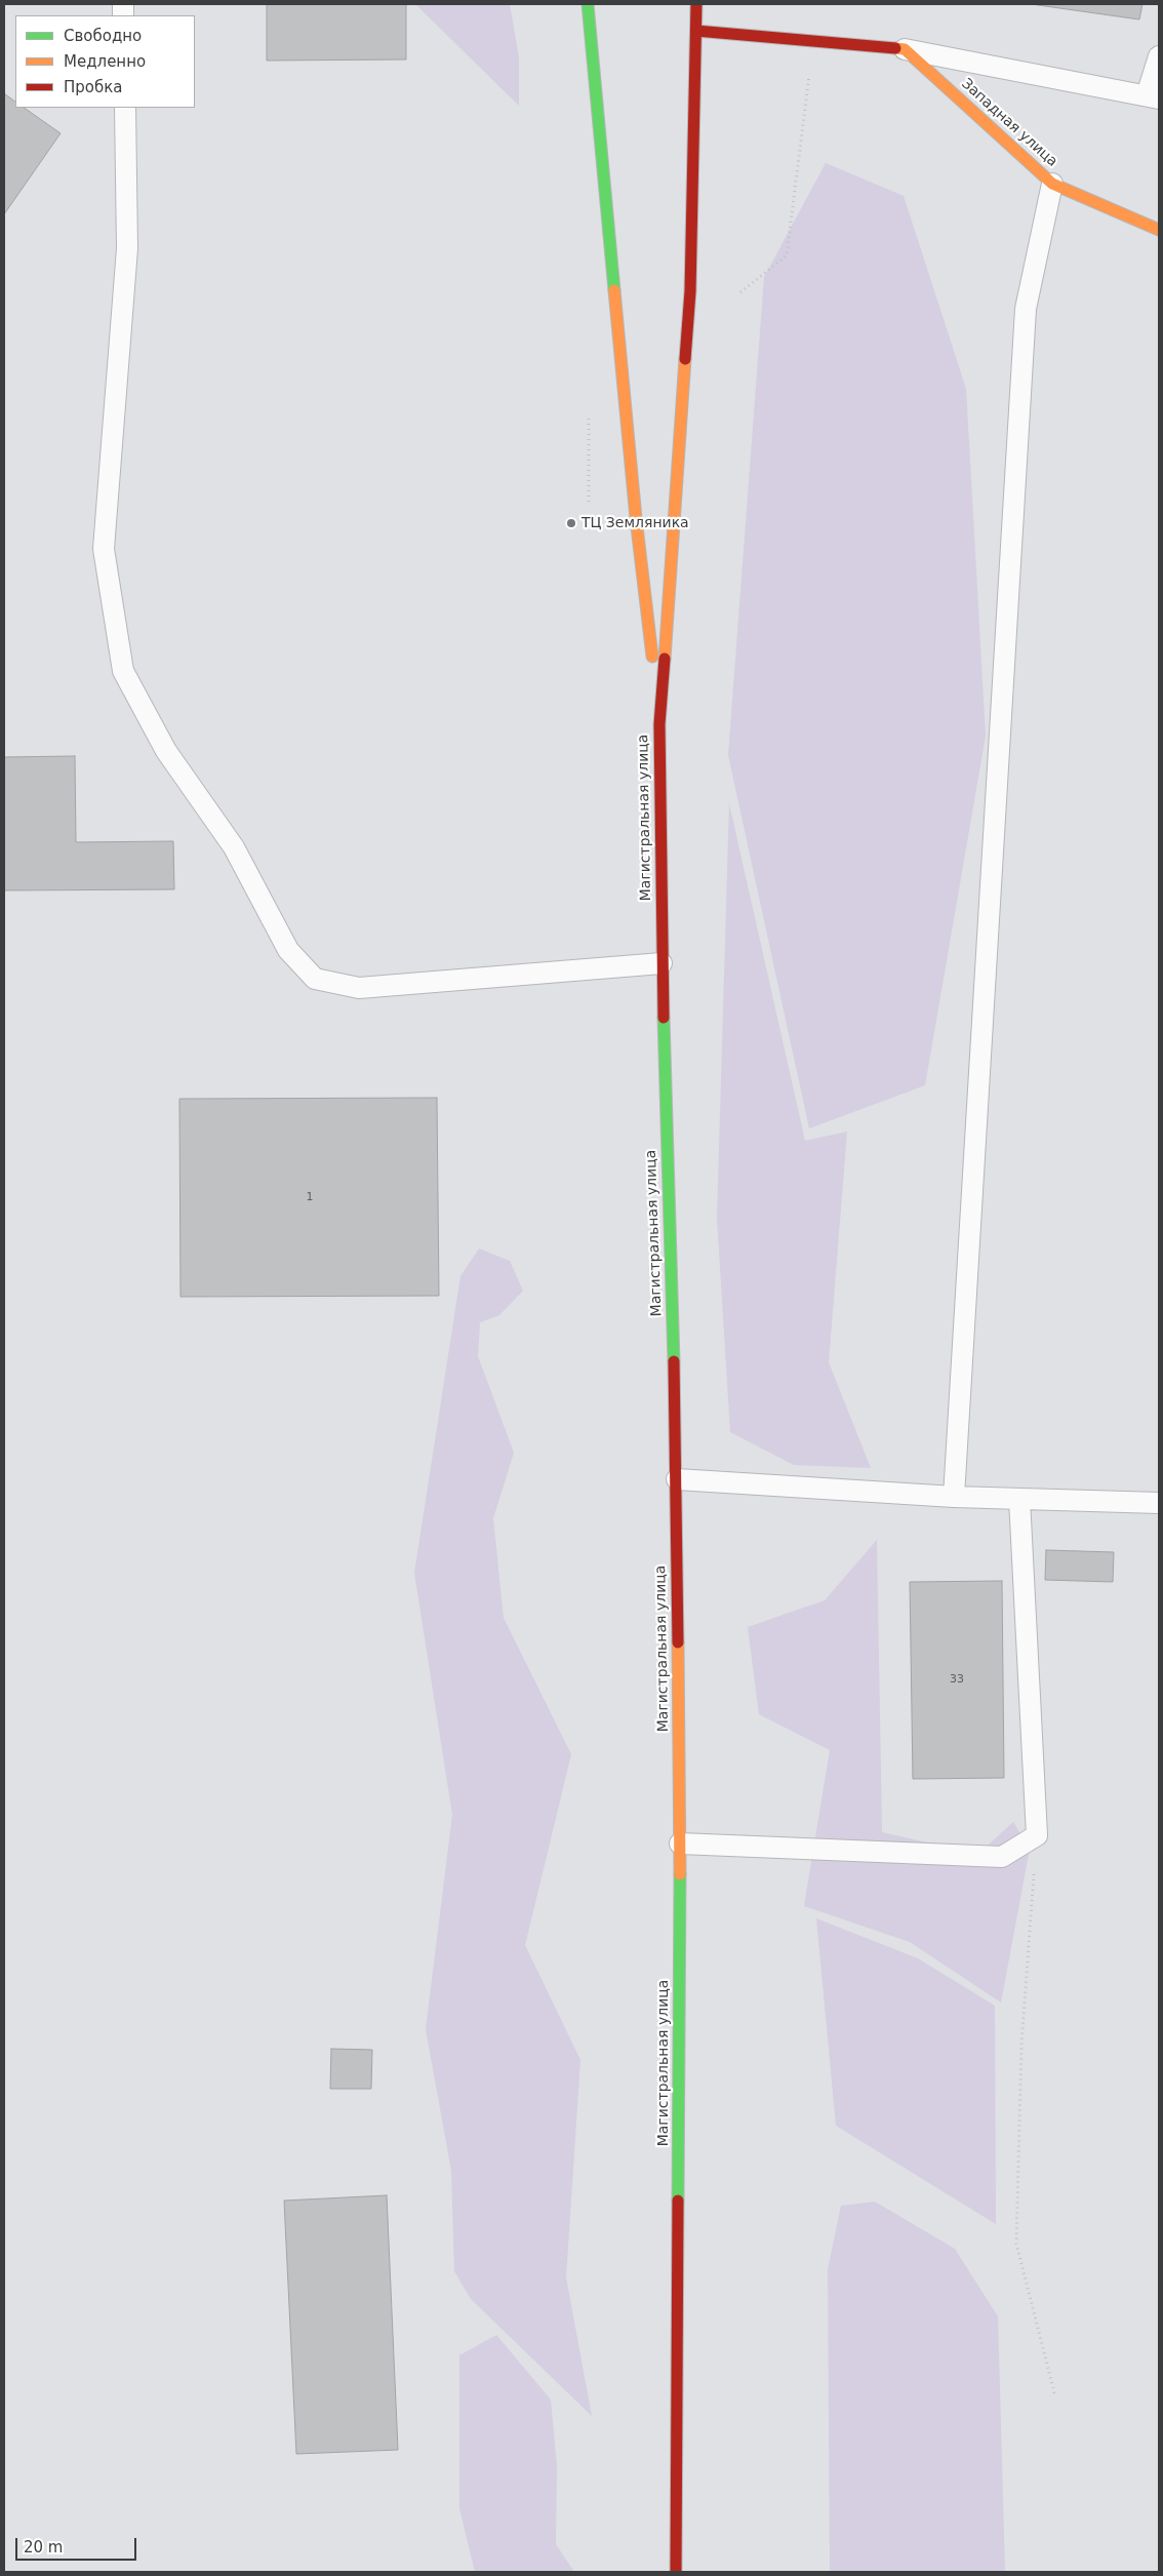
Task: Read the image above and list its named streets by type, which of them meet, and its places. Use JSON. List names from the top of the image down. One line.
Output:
{"streets":{"main road":["Западная улица","Магистральная улица"]},"places":["ТЦ Земляника"],"house_numbers":["1","33"],"legend":["Свободно","Медленно","Пробка"],"scale_bar":"20 m"}
